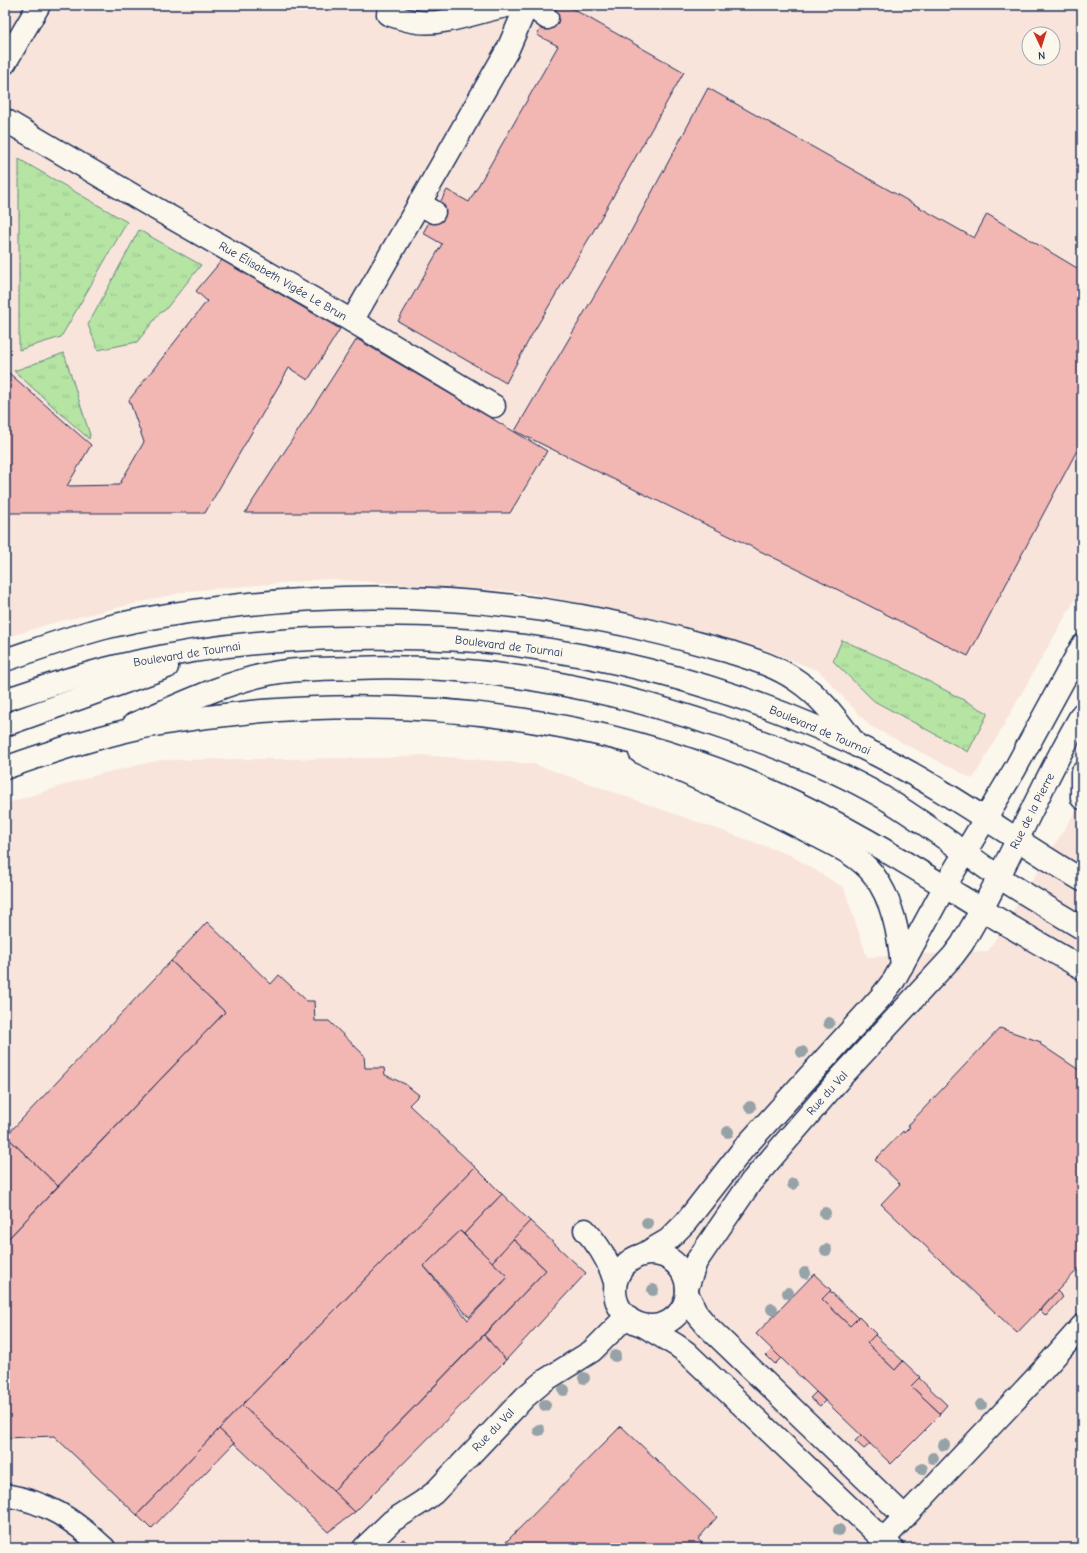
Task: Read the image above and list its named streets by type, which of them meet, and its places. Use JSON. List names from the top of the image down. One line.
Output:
{"streets":{"main road":["Rue Élisabeth Vigée Le Brun","Boulevard de Tournai","Rue de la Pierre","Rue du Val"]},"crossings":[["Boulevard de Tournai","Rue de la Pierre"],["Rue de la Pierre","Rue du Val"]],"north":"bottom"}
